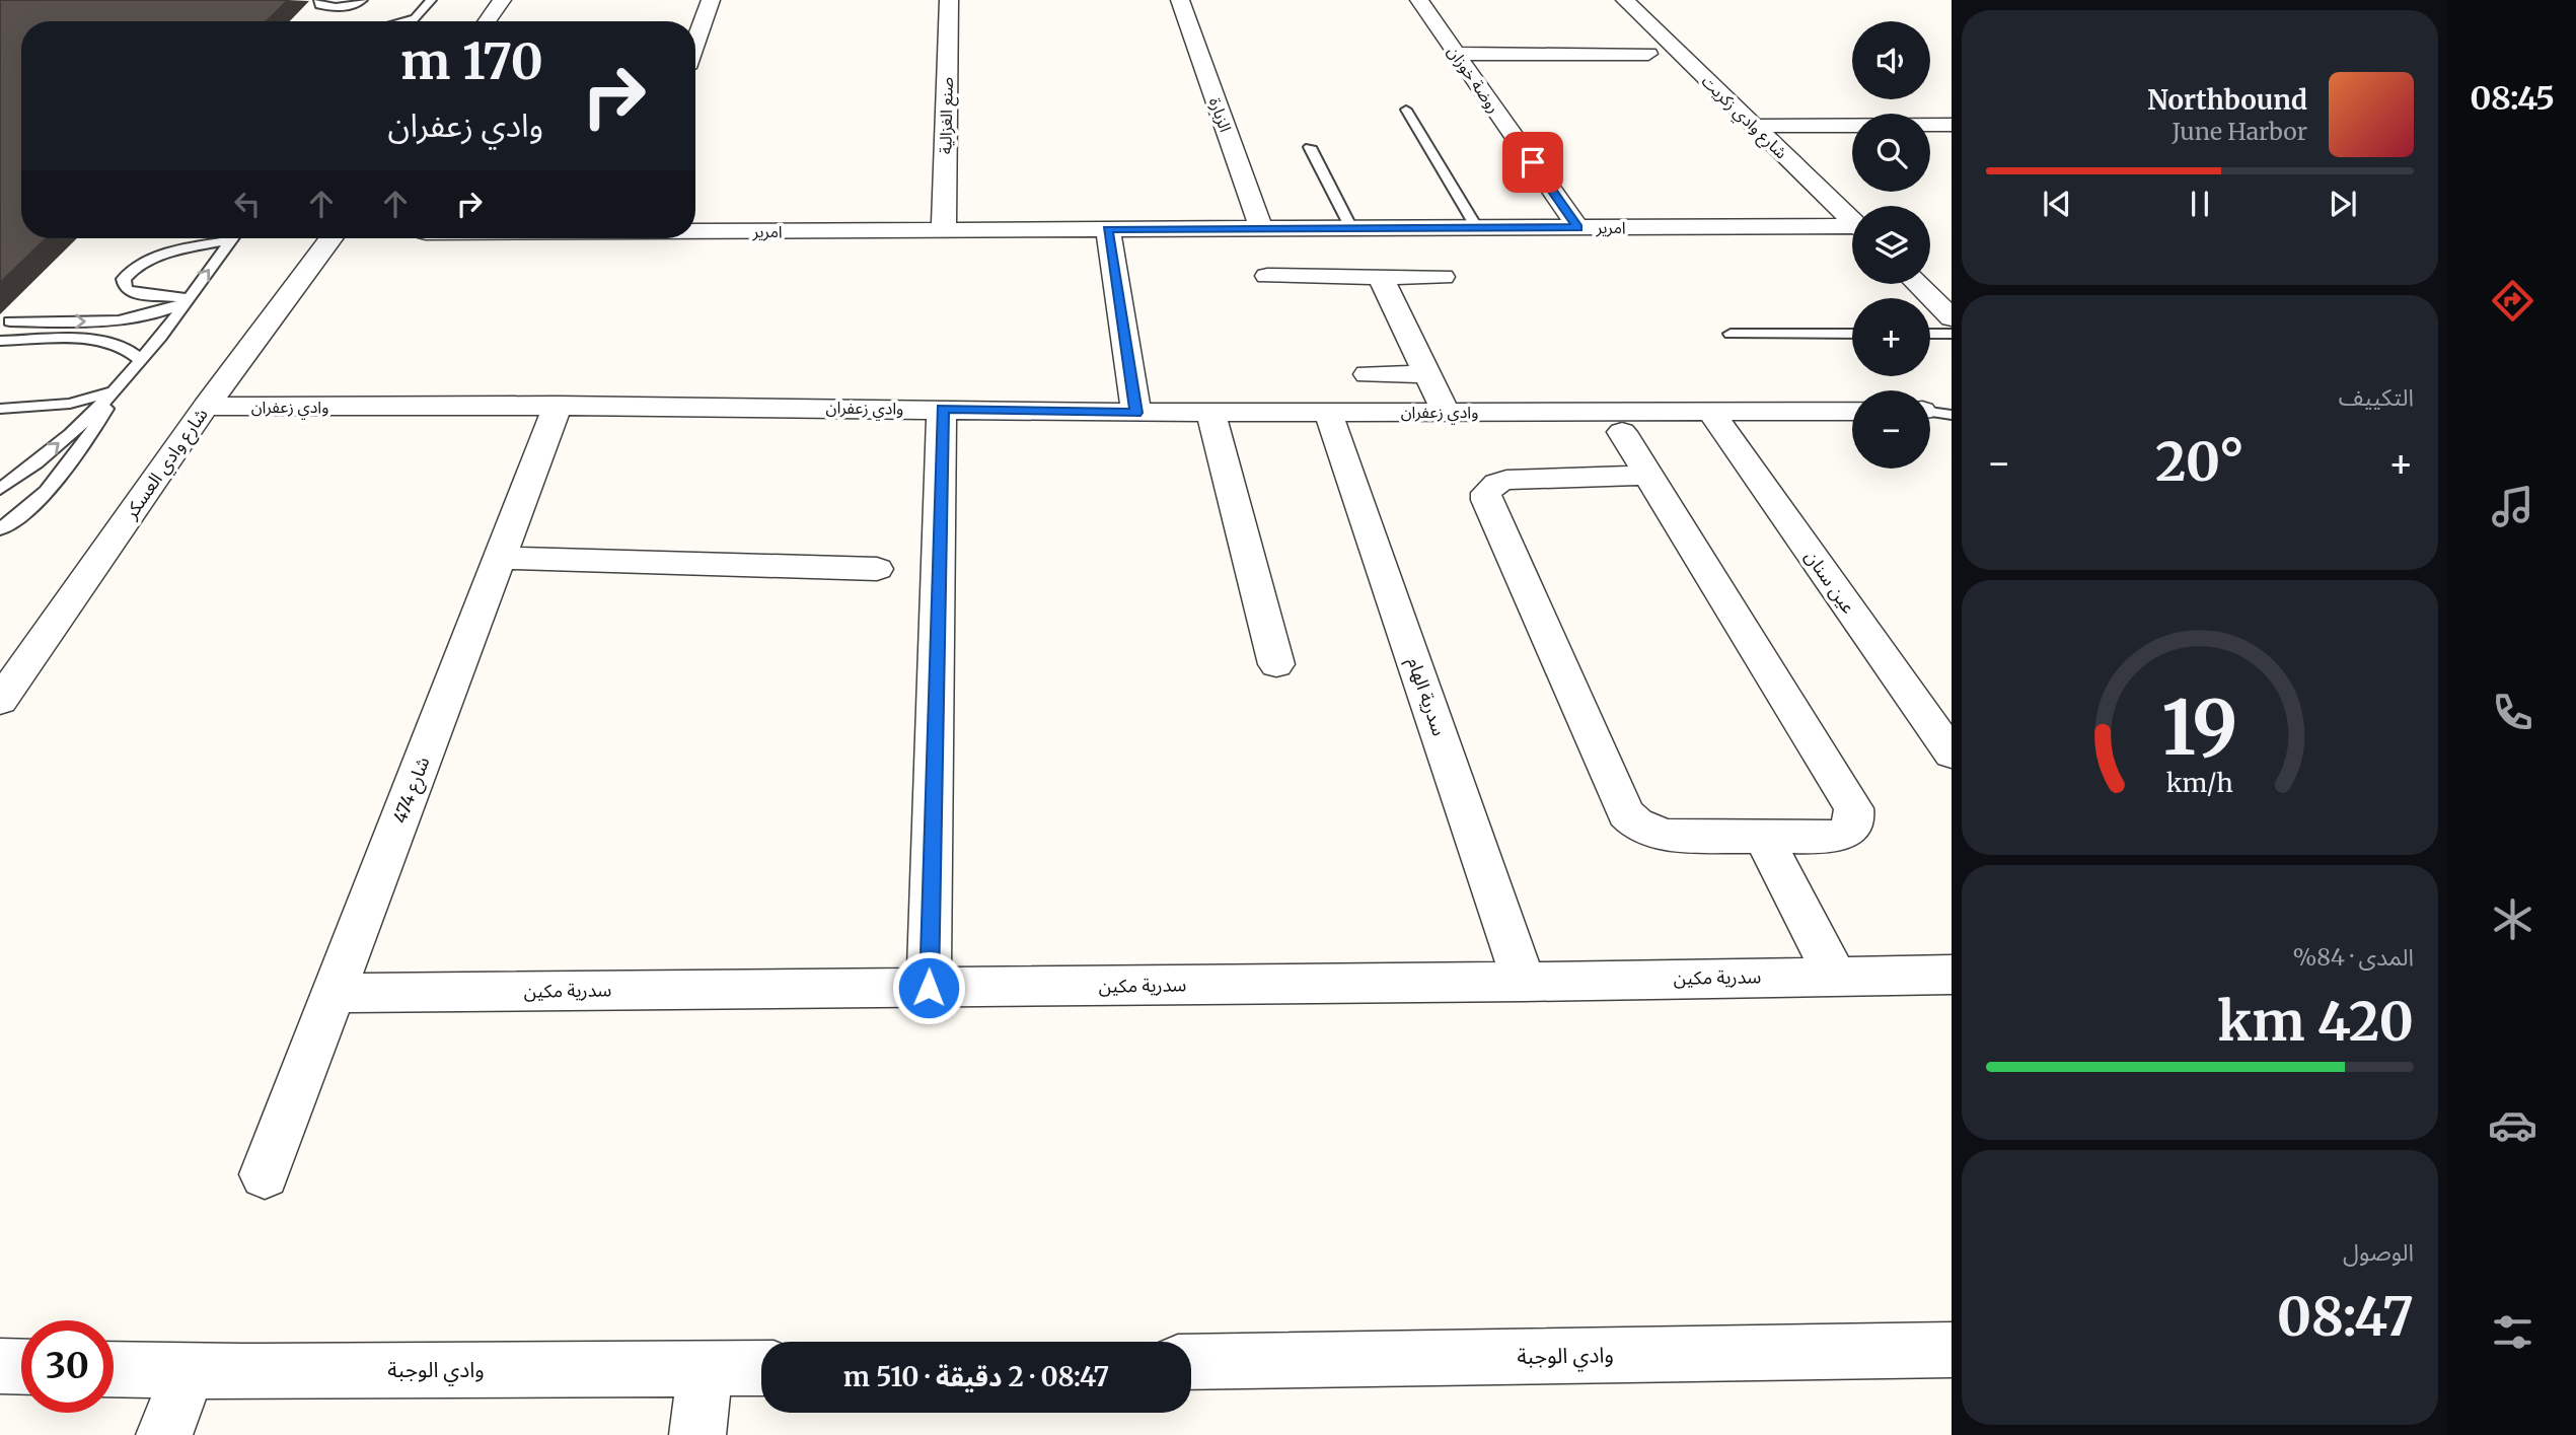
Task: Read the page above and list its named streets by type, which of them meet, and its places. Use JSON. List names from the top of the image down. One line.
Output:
{"streets":{"street":["روضة خوزان","الزبارة","صنع الغزالية","شارع وادي زكريت","امرير","وادي زعفران","شارع وادي العسكر","عين سنان","سدرية الهام","شارع 474","سدرية مكين","وادي الوجبة"]},"crossings":[["روضة خوزان","امرير"],["الزبارة","امرير"],["صنع الغزالية","امرير"],["وادي زعفران","شارع وادي العسكر"],["وادي زعفران","عين سنان"],["وادي زعفران","سدرية الهام"],["وادي زعفران","شارع 474"],["سدرية الهام","سدرية مكين"],["شارع 474","سدرية مكين"]],"page":{"tabs":"08:45","map_buttons":["+","−"],"turn":["170 m","وادي زعفران"],"song":["Northbound","June Harbor"],"tile":["التكييف",["المدى · 84%","420 km"],["الوصول","08:47"]],"heat":["−","20°","+"],"limit":"30","trip":"08:47 · 2 دقيقة · 510 m","gauge":["19","km/h"]}}
